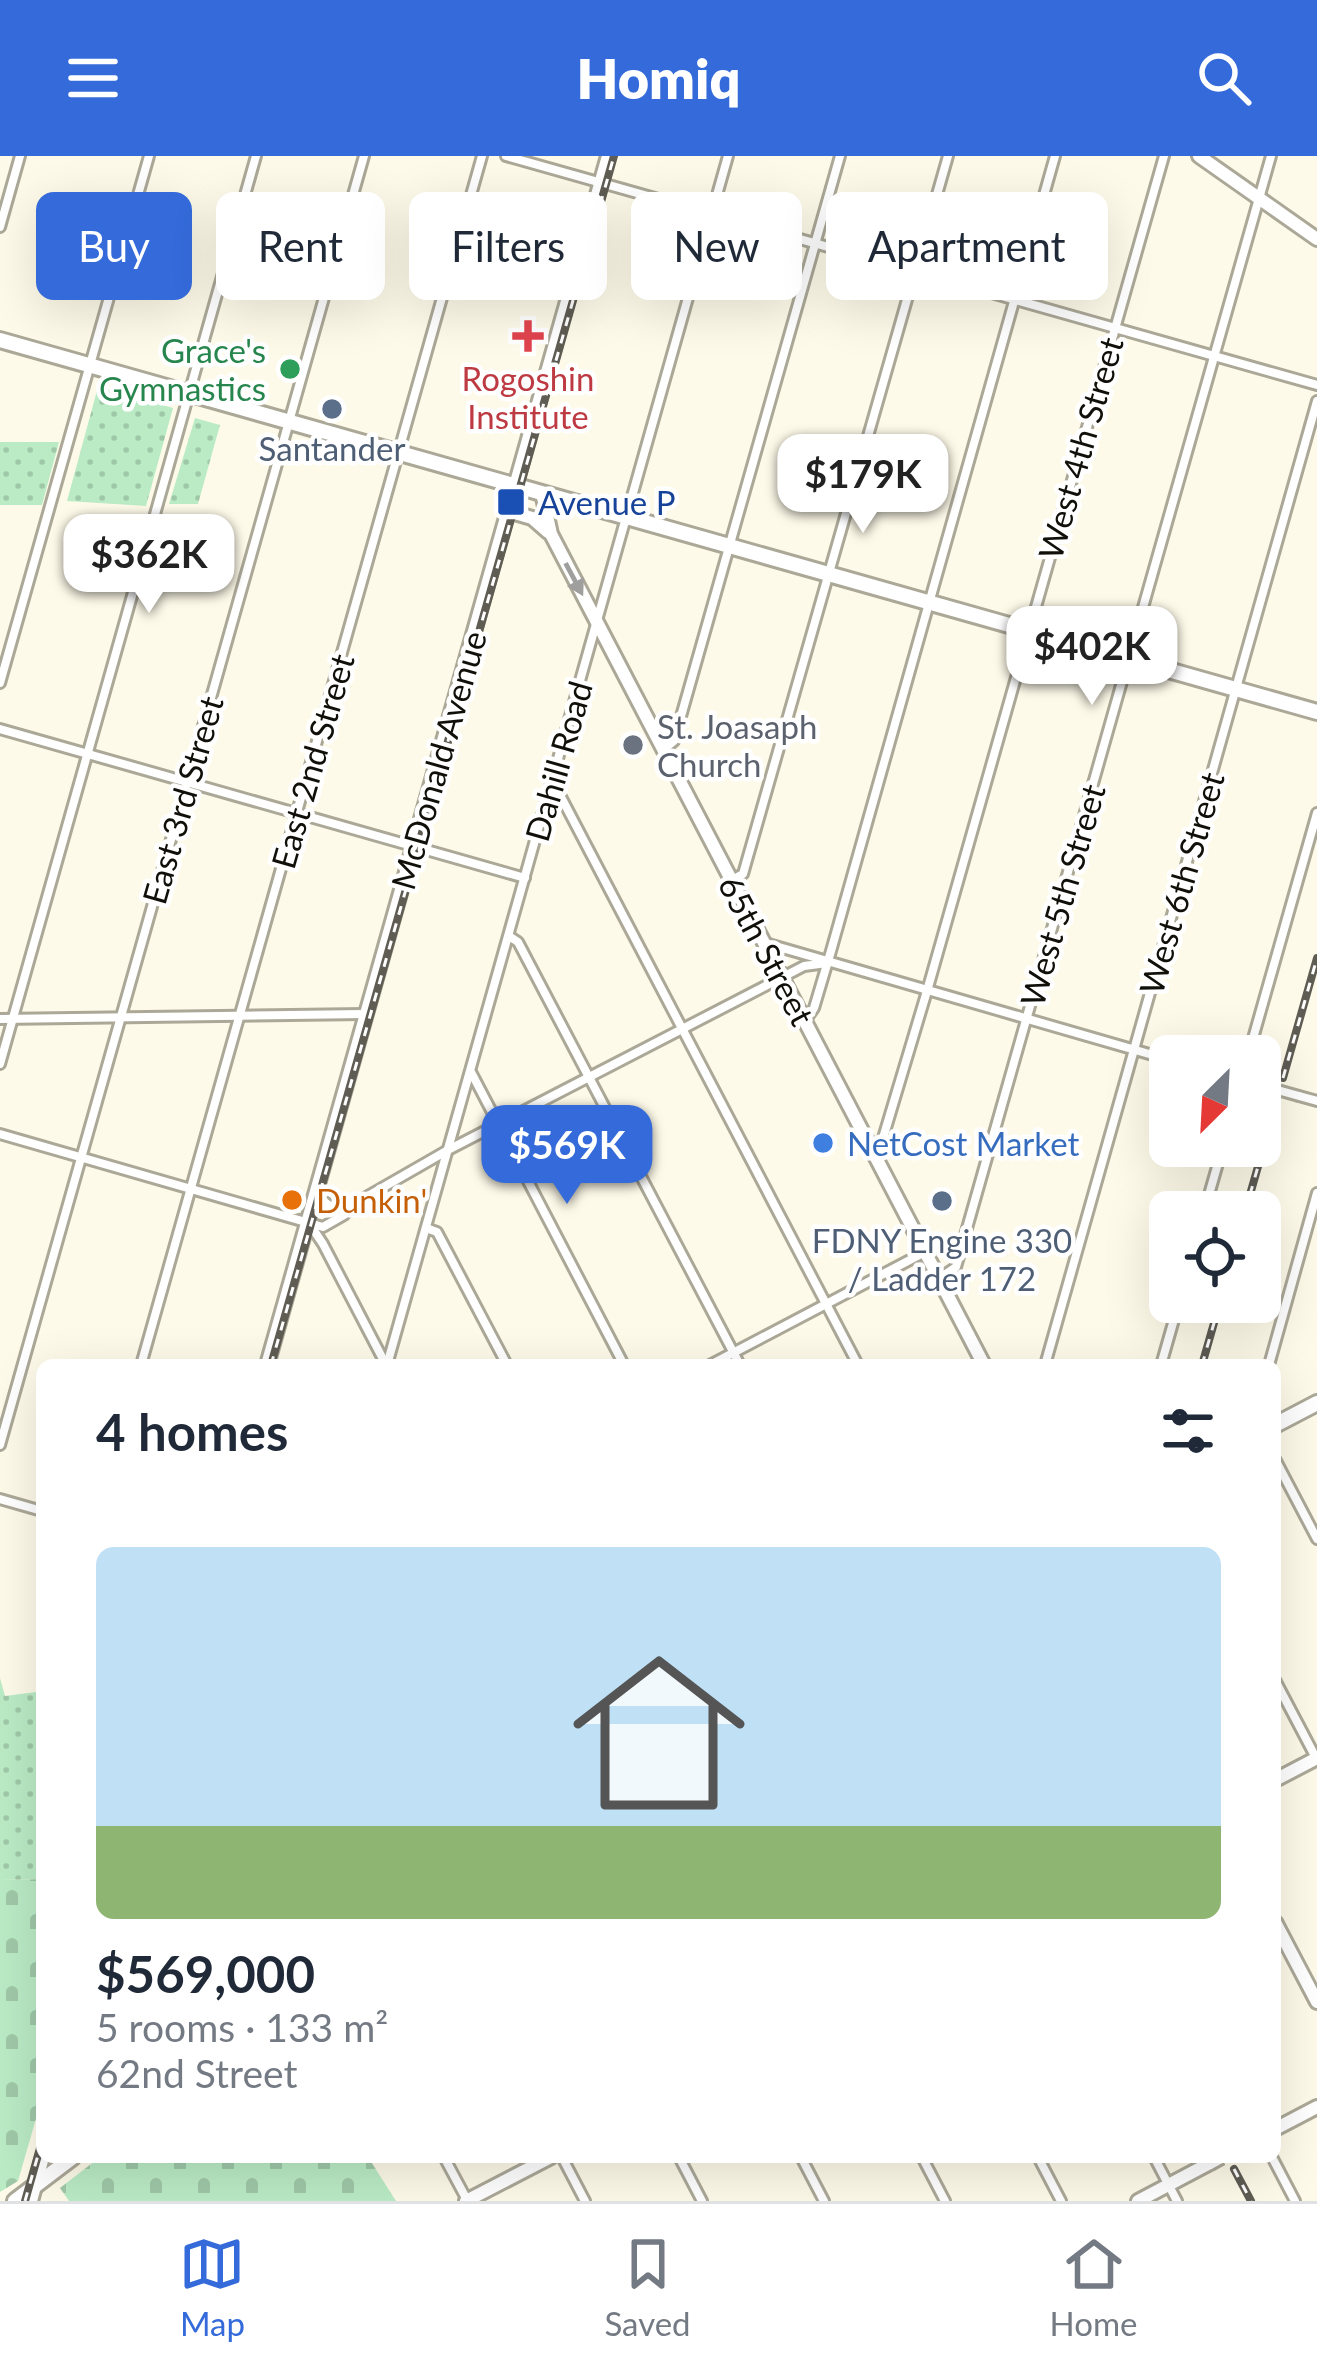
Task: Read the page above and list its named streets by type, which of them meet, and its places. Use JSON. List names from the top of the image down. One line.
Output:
{"streets":{"main road":["McDonald Avenue","65th Street"],"street":["West 4th Street","East 2nd Street","Dahill Road","East 3rd Street","West 6th Street","West 5th Street"]},"crossings":[["West 4th Street","65th Street"],["Dahill Road","65th Street"],["West 5th Street","65th Street"]],"places":{"health":["Rogoshin Institute"],"other":["Grace's Gymnastics","Santander","St. Joasaph Church","NetCost Market","Dunkin'","FDNY Engine 330 / Ladder 172"],"transit":["Avenue P"]},"north":"bottom left","page":{"header":"Homiq","chip":["Buy","Rent","Filters","New","Apartment"],"price":["$179K","$362K","$402K","$569K"],"heading":"4 homes","list":[{"name":"$569,000","note":"5 rooms · 133 m² · 62nd Street"}],"tabs":["Map","Saved","Home"]}}
